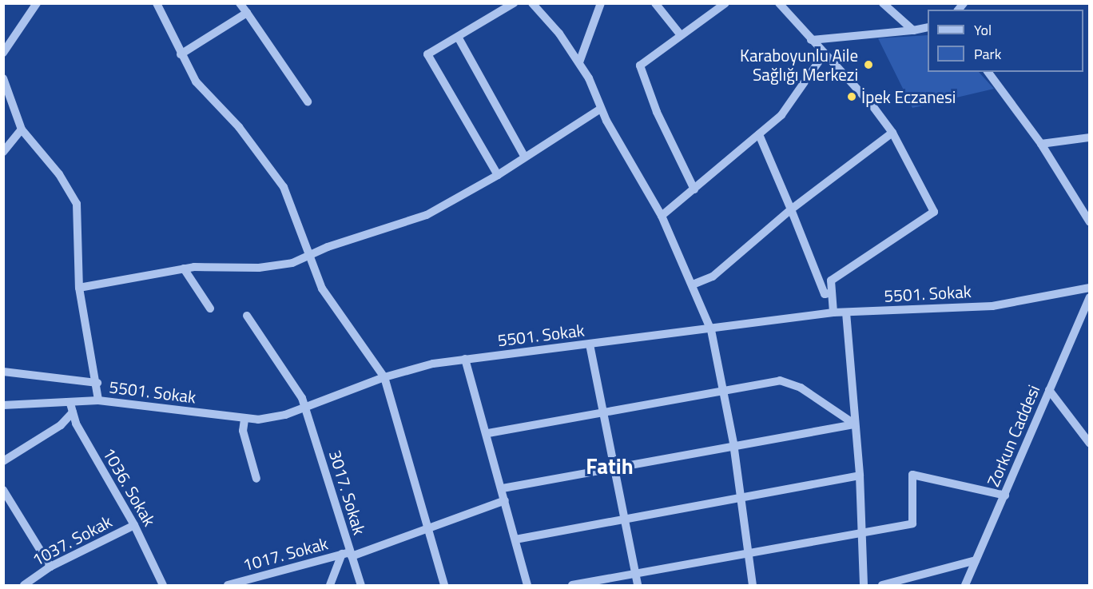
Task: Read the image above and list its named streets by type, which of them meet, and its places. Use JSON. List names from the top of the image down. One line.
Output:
{"streets":{"street":["5501. Sokak","Zorkun Caddesi","1036. Sokak","3017. Sokak","1037. Sokak","1017. Sokak"]},"crossings":[["5501. Sokak","1036. Sokak"],["5501. Sokak","3017. Sokak"],["1036. Sokak","1037. Sokak"],["3017. Sokak","1017. Sokak"]],"districts":["Fatih"],"places":["Karaboyunlu Aile Sağlığı Merkezi","İpek Eczanesi"],"legend":["Yol","Park"]}
